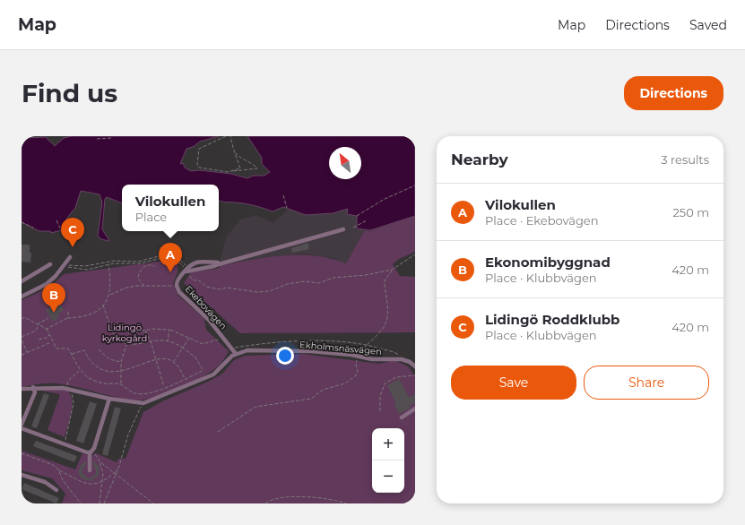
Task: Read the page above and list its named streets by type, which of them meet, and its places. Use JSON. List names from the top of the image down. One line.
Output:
{"streets":{"street":["Ekebovägen","Ekholmsnäsvägen"]},"crossings":[["Ekebovägen","Ekholmsnäsvägen"]],"parks":["Lidingö kyrkogård"],"north":"top left","page":{"header":"Map","nav":["Map","Directions","Saved"],"buttons":["Directions",["Save","Share"]],"title":"Find us","heading":["Nearby","3 results"],"list":[{"mark":"A","name":"Vilokullen","note":"Place · Ekebovägen","value":"250 m"},{"mark":"B","name":"Ekonomibyggnad","note":"Place · Klubbvägen","value":"420 m"},{"mark":"C","name":"Lidingö Roddklubb","note":"Place · Klubbvägen","value":"420 m"}],"popup":["Vilokullen","Place"],"pins":["C","A","B"],"map_buttons":["+","−"]}}
